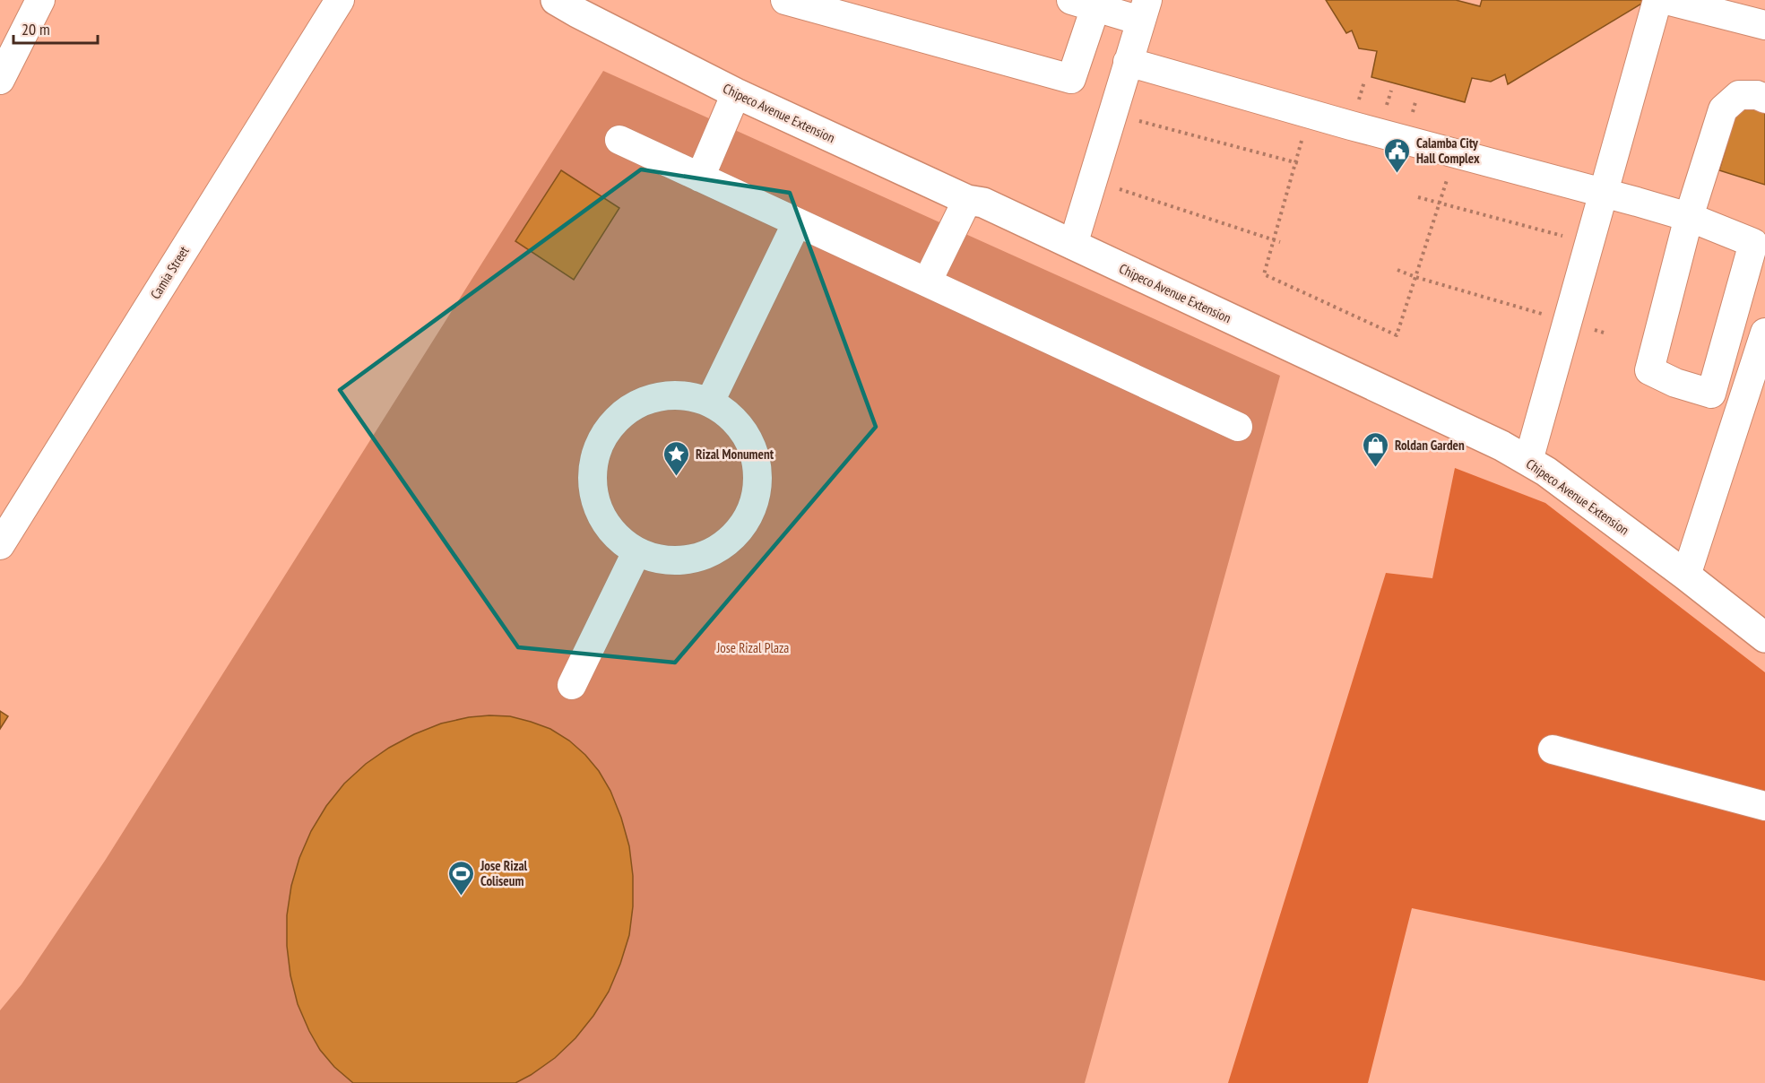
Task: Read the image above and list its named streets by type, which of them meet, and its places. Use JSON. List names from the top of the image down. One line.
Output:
{"streets":{"main road":["Chipeco Avenue Extension"],"street":["Camia Street"]},"parks":["Jose Rizal Plaza"],"places":{"public building":["Calamba City Hall Complex"],"shop":["Roldan Garden"],"place":["Rizal Monument"],"sports":["Jose Rizal Coliseum"]},"scale_bar":"20 m"}
